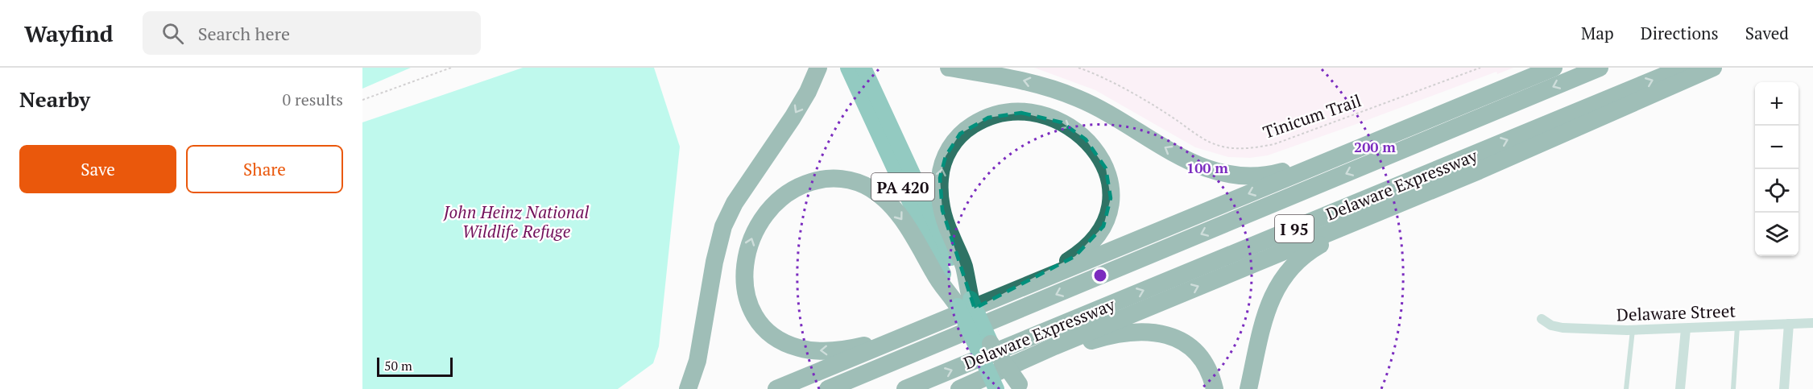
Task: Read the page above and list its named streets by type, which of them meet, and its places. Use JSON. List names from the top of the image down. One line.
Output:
{"streets":{"highway":["Delaware Expressway","I 95"],"main road":["PA 420"],"street":["Delaware Street"],"path":["Tinicum Trail"]},"parks":["John Heinz National Wildlife Refuge"],"scale_bar":"50 m","page":{"header":"Wayfind","search":"Search here","nav":["Map","Directions","Saved"],"heading":["Nearby","0 results"],"map_buttons":["+","−"],"buttons":["Save","Share"],"scale":"50 m"},"rings":["200 m","100 m"]}
